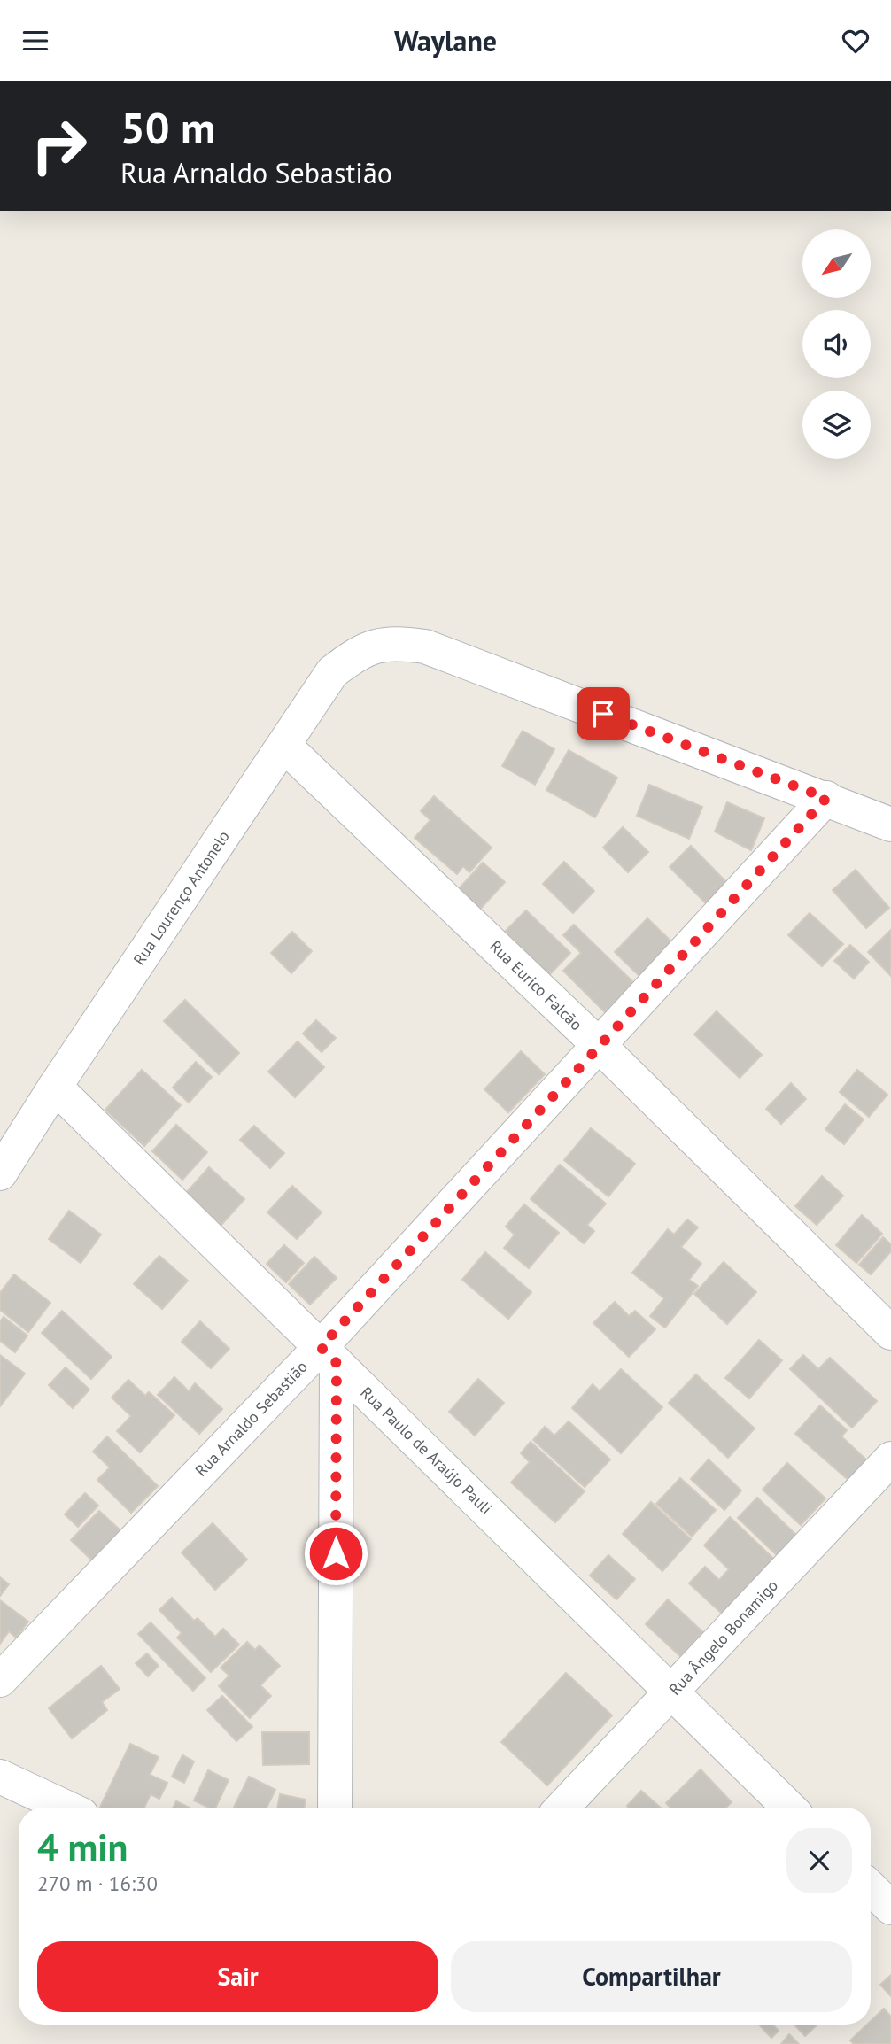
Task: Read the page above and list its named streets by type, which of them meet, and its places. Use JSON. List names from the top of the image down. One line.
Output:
{"streets":{"street":["Rua Lourenço Antonelo","Rua Eurico Falcão","Rua Arnaldo Sebastião","Rua Paulo de Araújo Pauli","Rua Ângelo Bonamigo"]},"crossings":[["Rua Lourenço Antonelo","Rua Eurico Falcão"],["Rua Lourenço Antonelo","Rua Arnaldo Sebastião"],["Rua Lourenço Antonelo","Rua Paulo de Araújo Pauli"],["Rua Eurico Falcão","Rua Arnaldo Sebastião"],["Rua Arnaldo Sebastião","Rua Paulo de Araújo Pauli"],["Rua Paulo de Araújo Pauli","Rua Ângelo Bonamigo"]],"north":"bottom left","page":{"header":"Waylane","turn":["50 m","Rua Arnaldo Sebastião"],"heading":["4 min","270 m · 16:30"],"buttons":["Sair","Compartilhar"]}}
